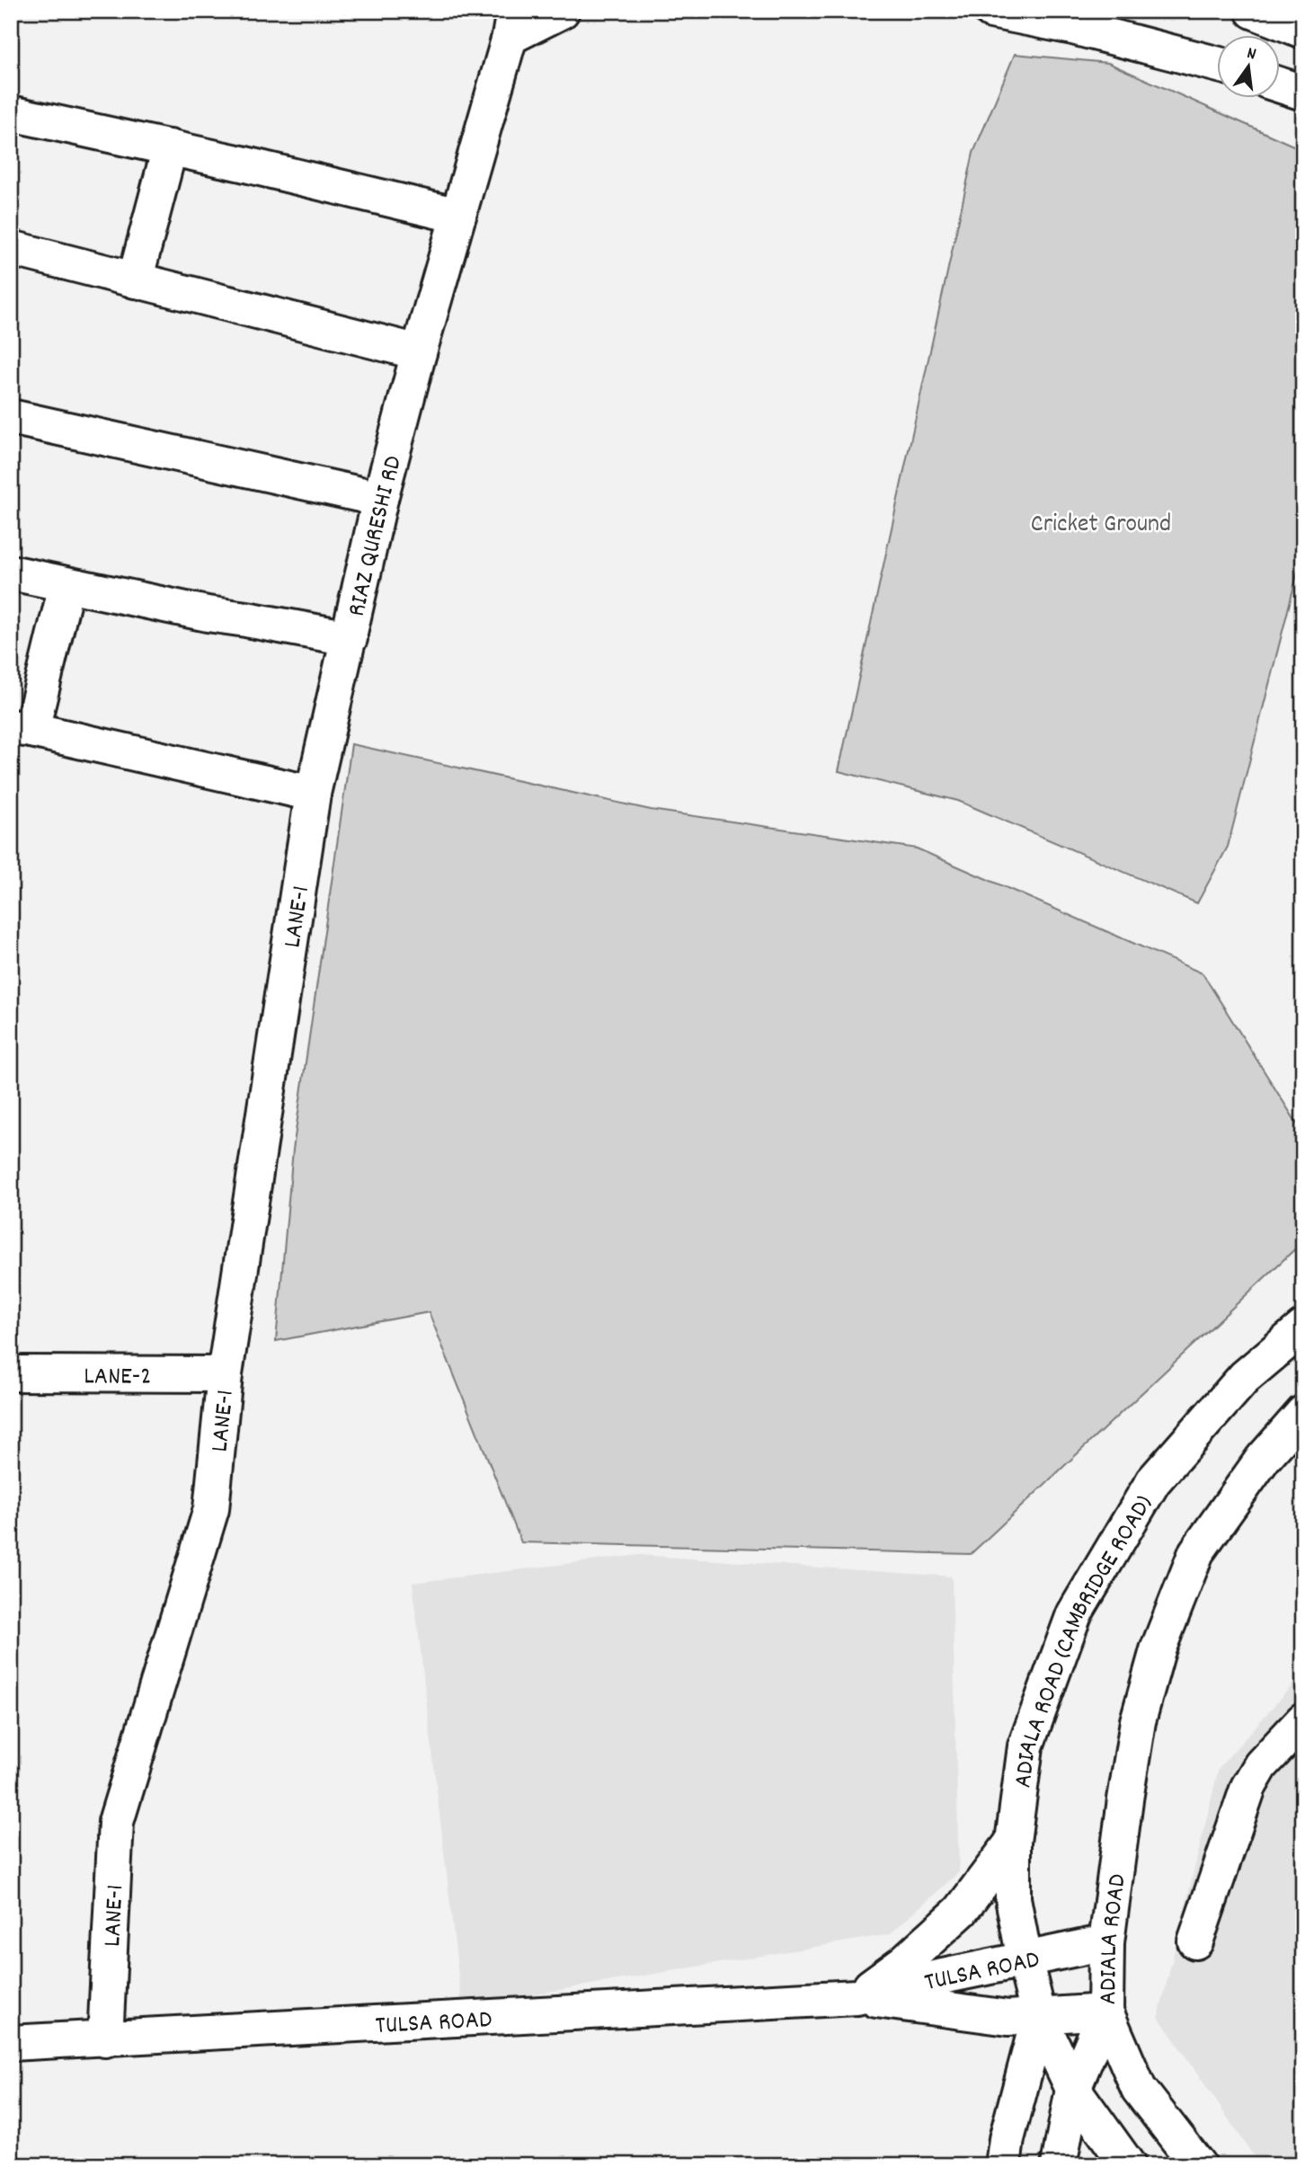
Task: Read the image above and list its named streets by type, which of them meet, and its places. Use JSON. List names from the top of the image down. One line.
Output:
{"streets":{"street":["RIAZ QURESHI RD","LANE-1","LANE-2","ADIALA ROAD (CAMBRIDGE ROAD)","ADIALA ROAD","TULSA ROAD"]},"crossings":[["RIAZ QURESHI RD","LANE-1"],["LANE-1","LANE-2"],["LANE-1","TULSA ROAD"],["ADIALA ROAD (CAMBRIDGE ROAD)","TULSA ROAD"],["ADIALA ROAD","TULSA ROAD"]],"parks":["Cricket Ground"],"north":"top"}
